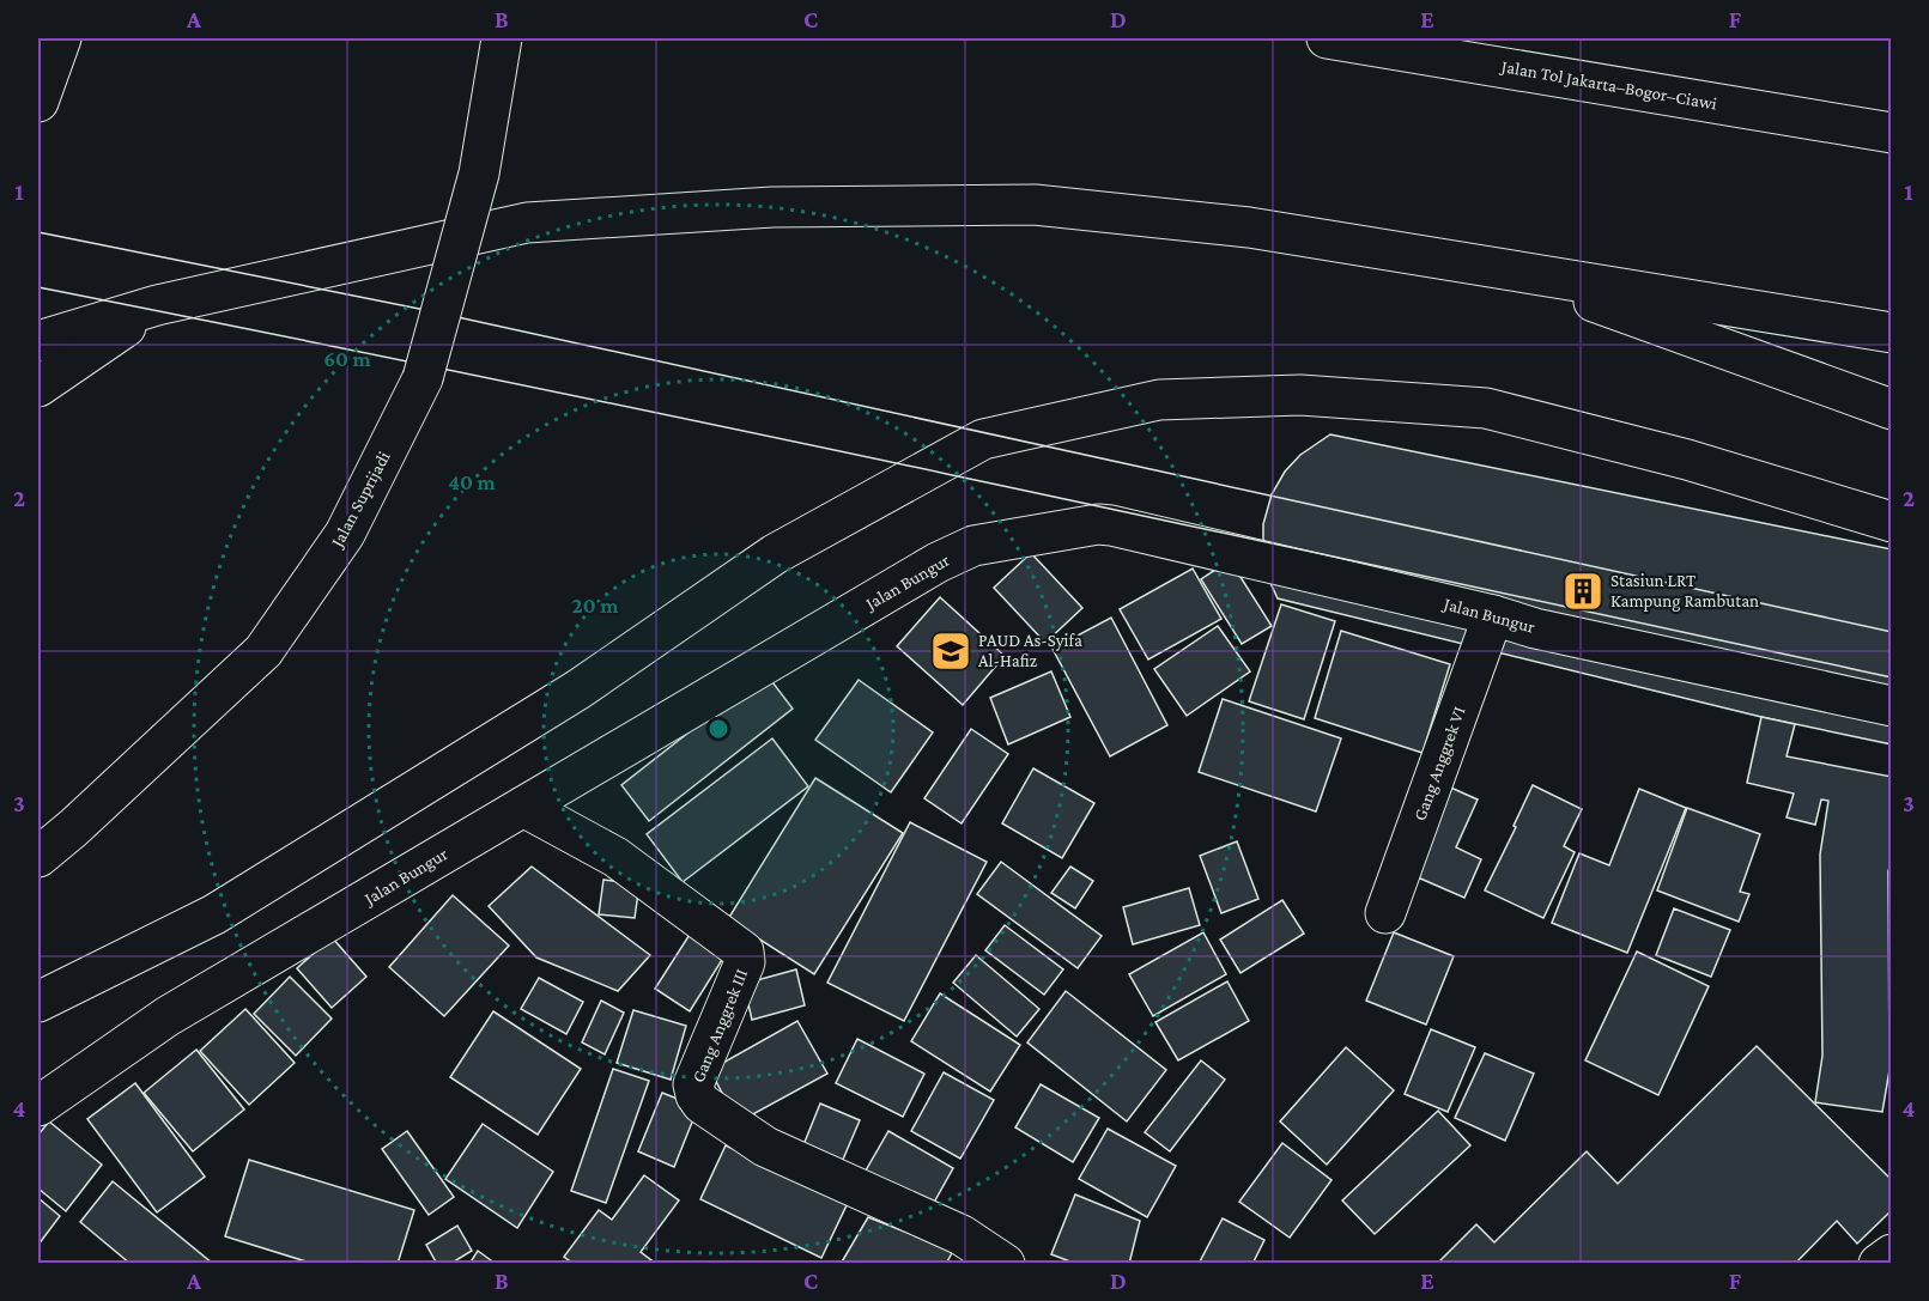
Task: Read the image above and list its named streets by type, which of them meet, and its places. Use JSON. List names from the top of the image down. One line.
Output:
{"streets":{"main road":["Jalan Tol Jakarta–Bogor–Ciawi","Jalan Suprijadi","Jalan Bungur","Gang Anggrek VI","Gang Anggrek III"]},"crossings":[["Jalan Bungur","Gang Anggrek VI"],["Jalan Bungur","Gang Anggrek III"]],"places":{"building":["Stasiun LRT Kampung Rambutan"],"school or university":["PAUD As-Syifa Al-Hafiz"]},"grid":{"columns":["A","B","C","D","E","F"],"rows":["1","2","3","4"]},"rings":["60 m","40 m","20 m"]}
